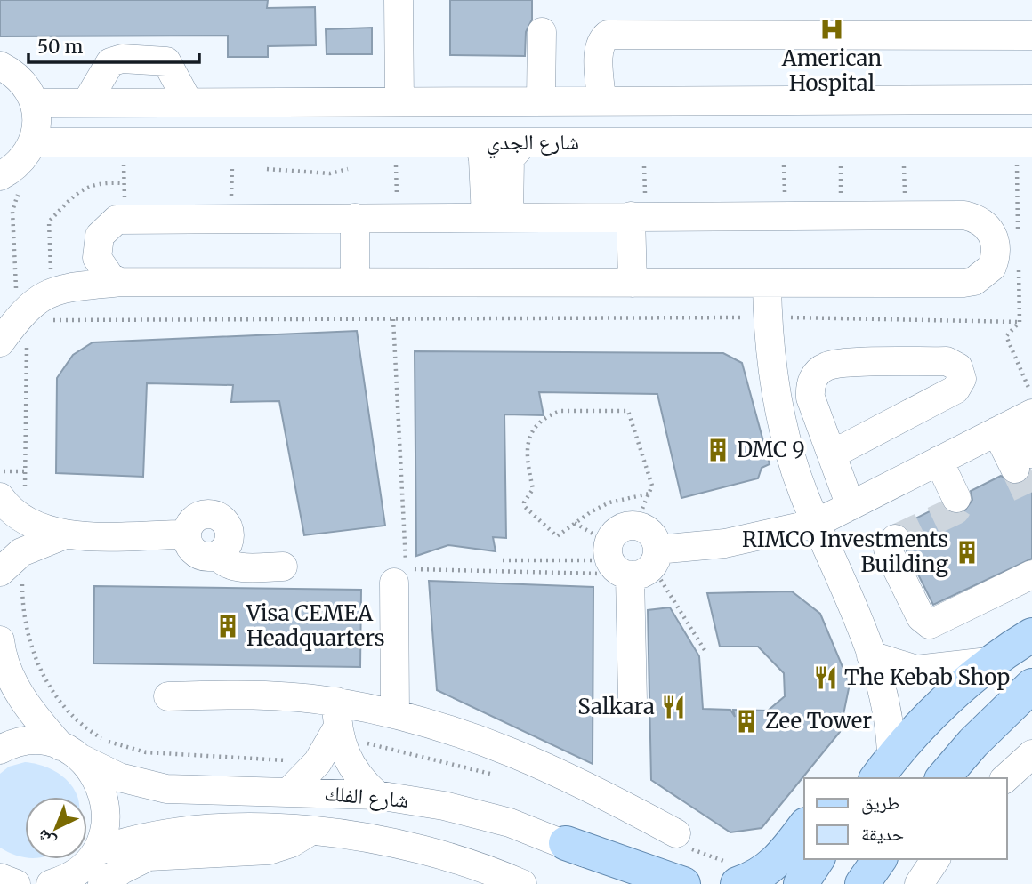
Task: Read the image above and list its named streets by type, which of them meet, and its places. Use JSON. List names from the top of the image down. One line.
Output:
{"streets":{"street":["شارع الجدي","شارع الفلك"]},"places":{"hospital":["American Hospital"],"building":["DMC 9","RIMCO Investments Building","Visa CEMEA Headquarters","Zee Tower"],"restaurant":["The Kebab Shop","Salkara"]},"legend":["طريق","حديقة"],"scale_bar":"50 m","north":"bottom left"}
